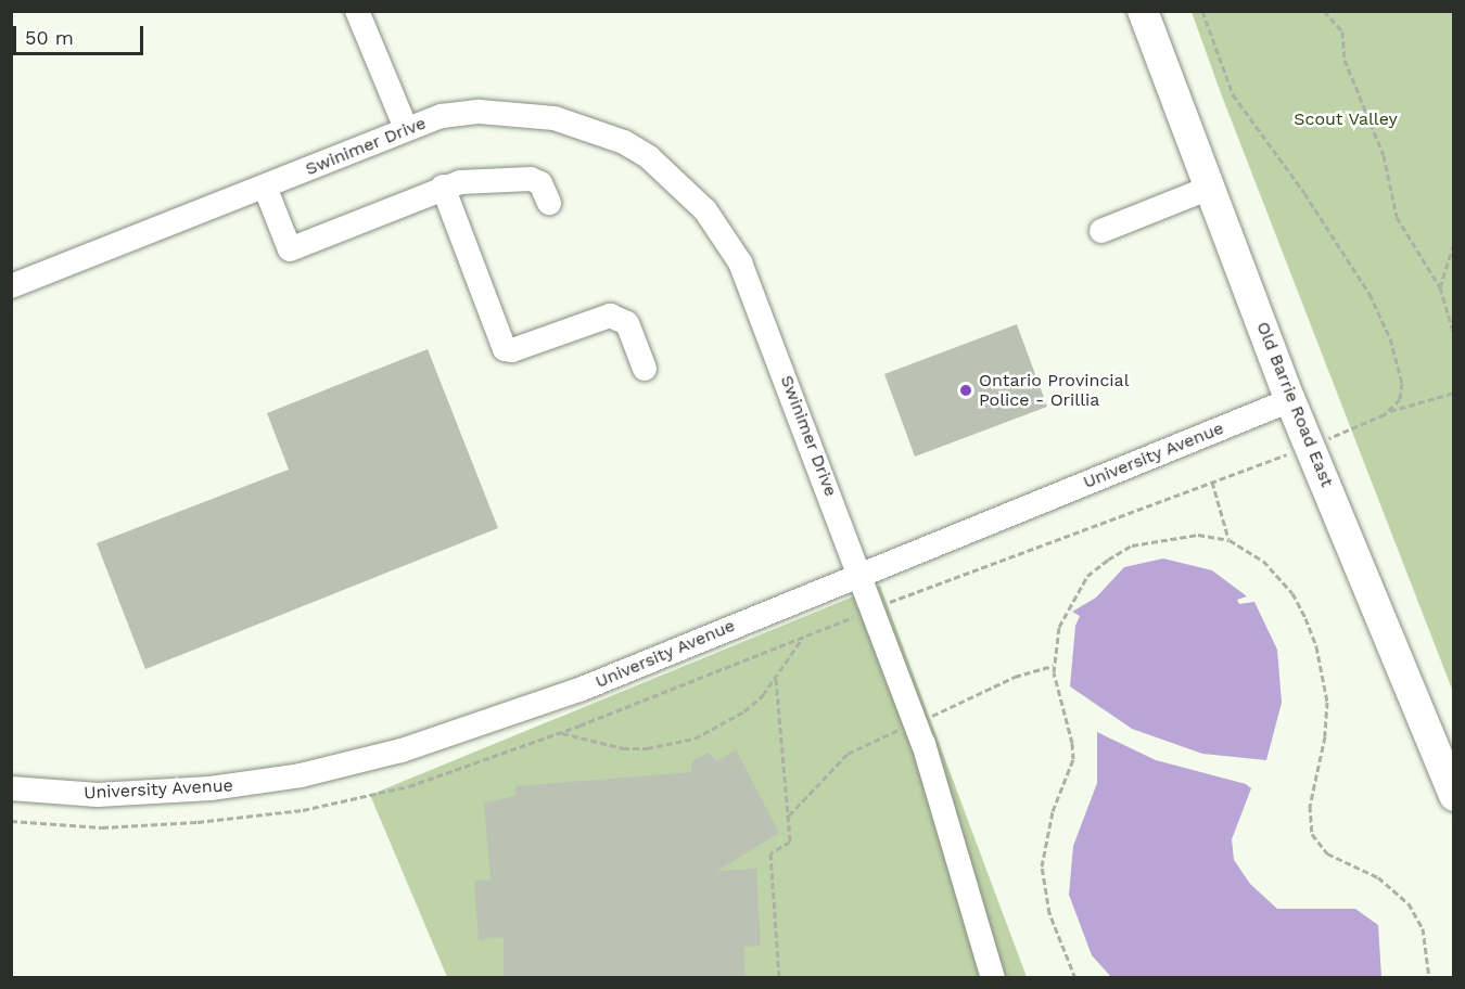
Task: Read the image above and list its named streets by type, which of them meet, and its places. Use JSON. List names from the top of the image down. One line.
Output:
{"streets":{"main road":["Old Barrie Road East"],"street":["Swinimer Drive","University Avenue"]},"crossings":[["Swinimer Drive","University Avenue"],["Old Barrie Road East","University Avenue"]],"parks":["Scout Valley"],"places":["Ontario Provincial Police - Orillia"],"scale_bar":"50 m"}
